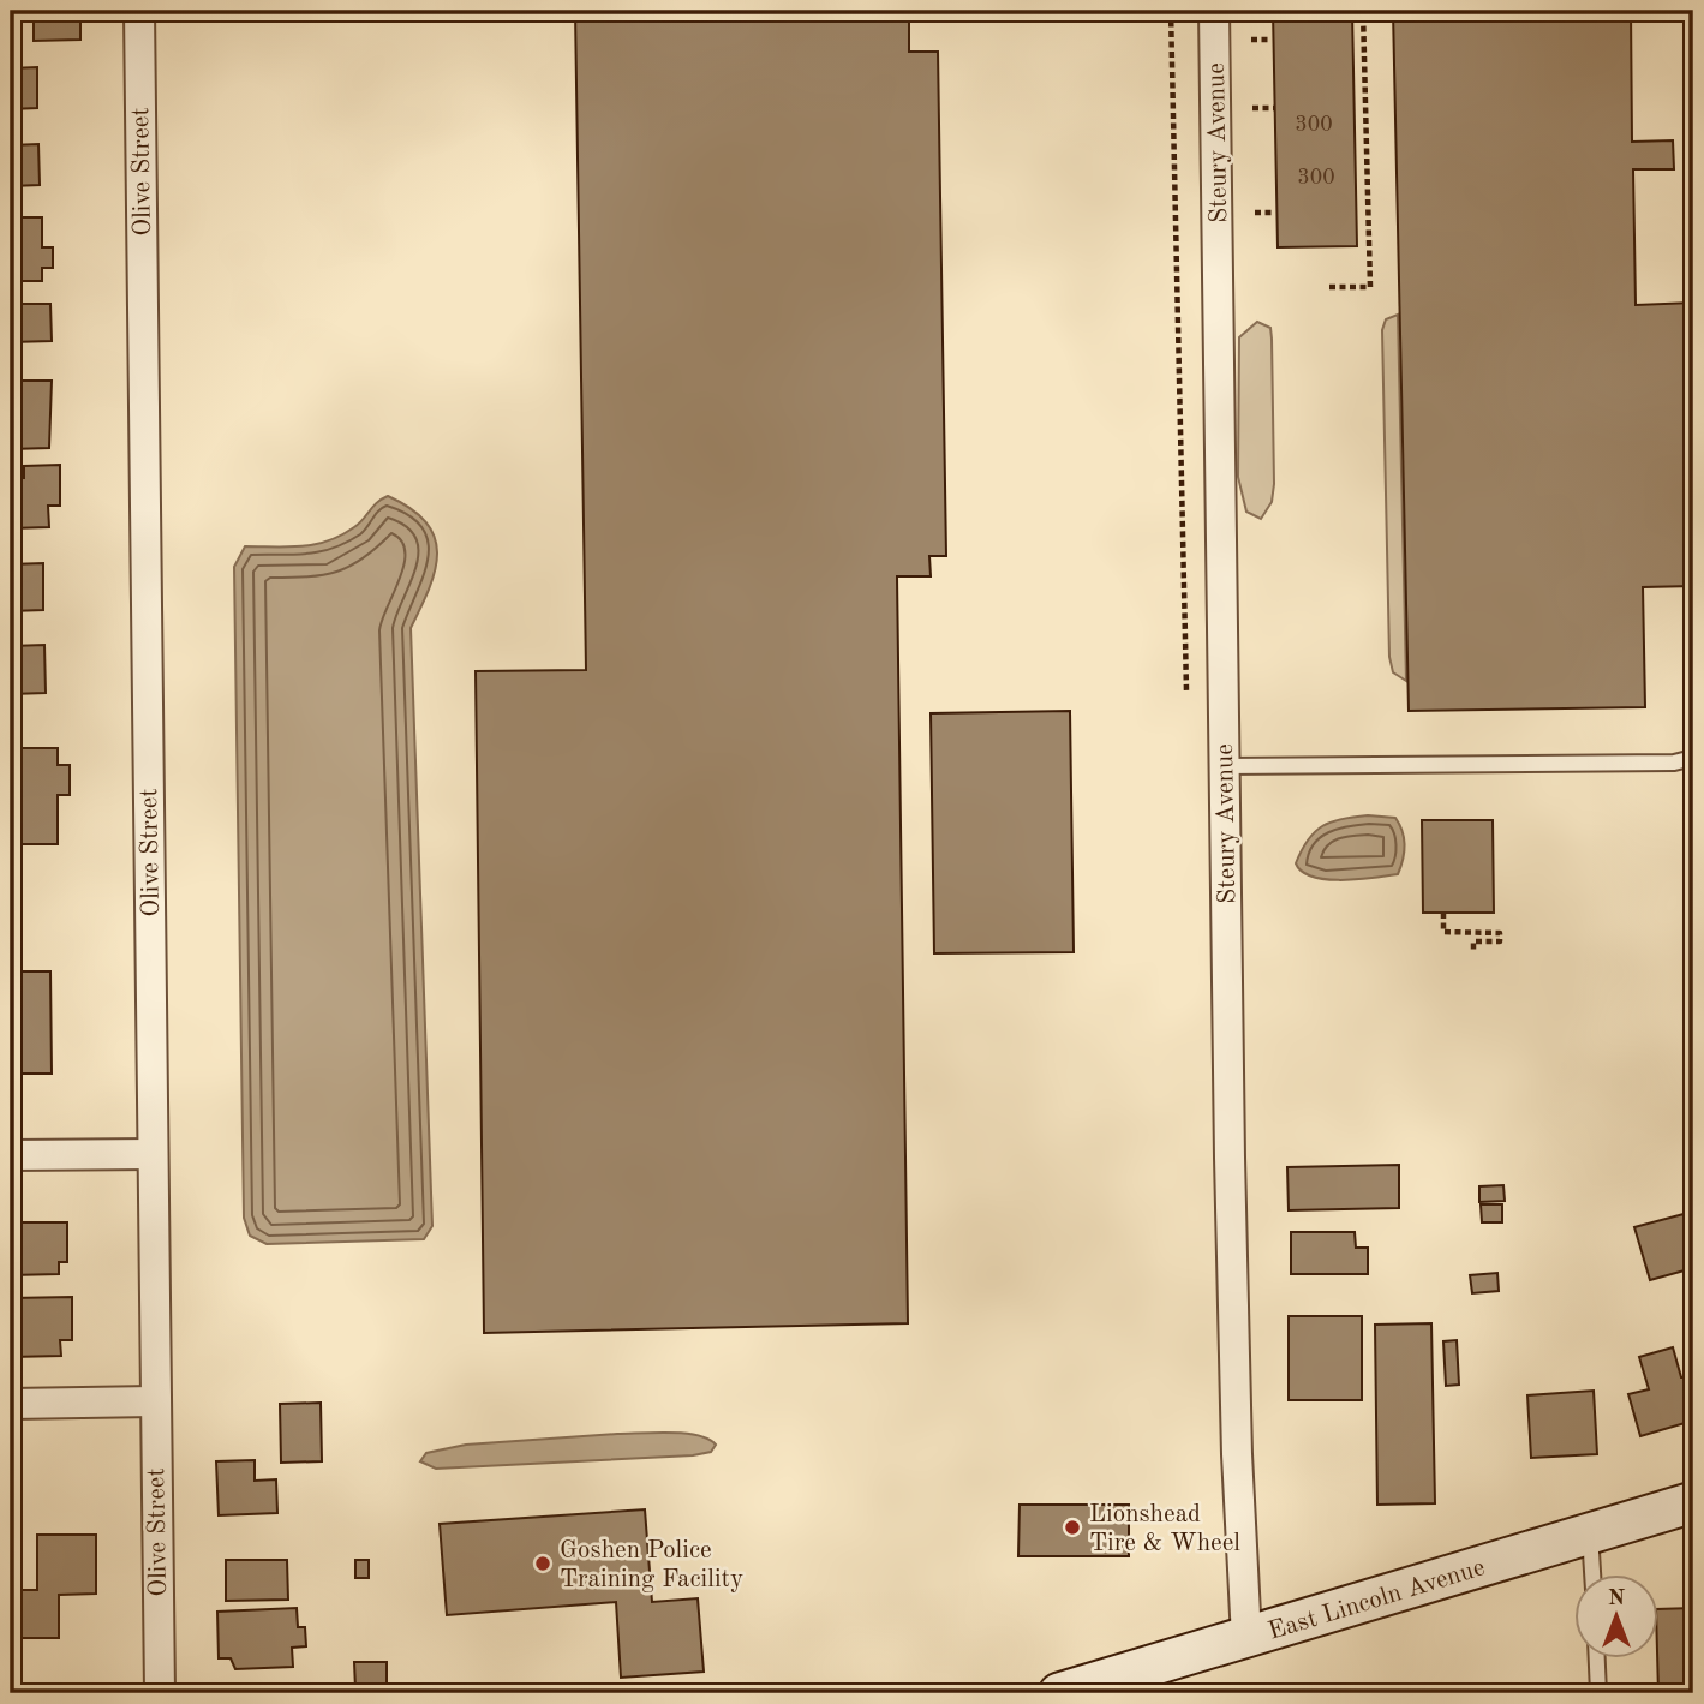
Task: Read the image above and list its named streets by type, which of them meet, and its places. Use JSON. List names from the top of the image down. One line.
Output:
{"streets":{"main road":["East Lincoln Avenue"],"street":["Steury Avenue","Olive Street"]},"crossings":[["Steury Avenue","East Lincoln Avenue"]],"places":["Lionshead Tire & Wheel","Goshen Police Training Facility"],"house_numbers":["300","300"],"north":"top"}
